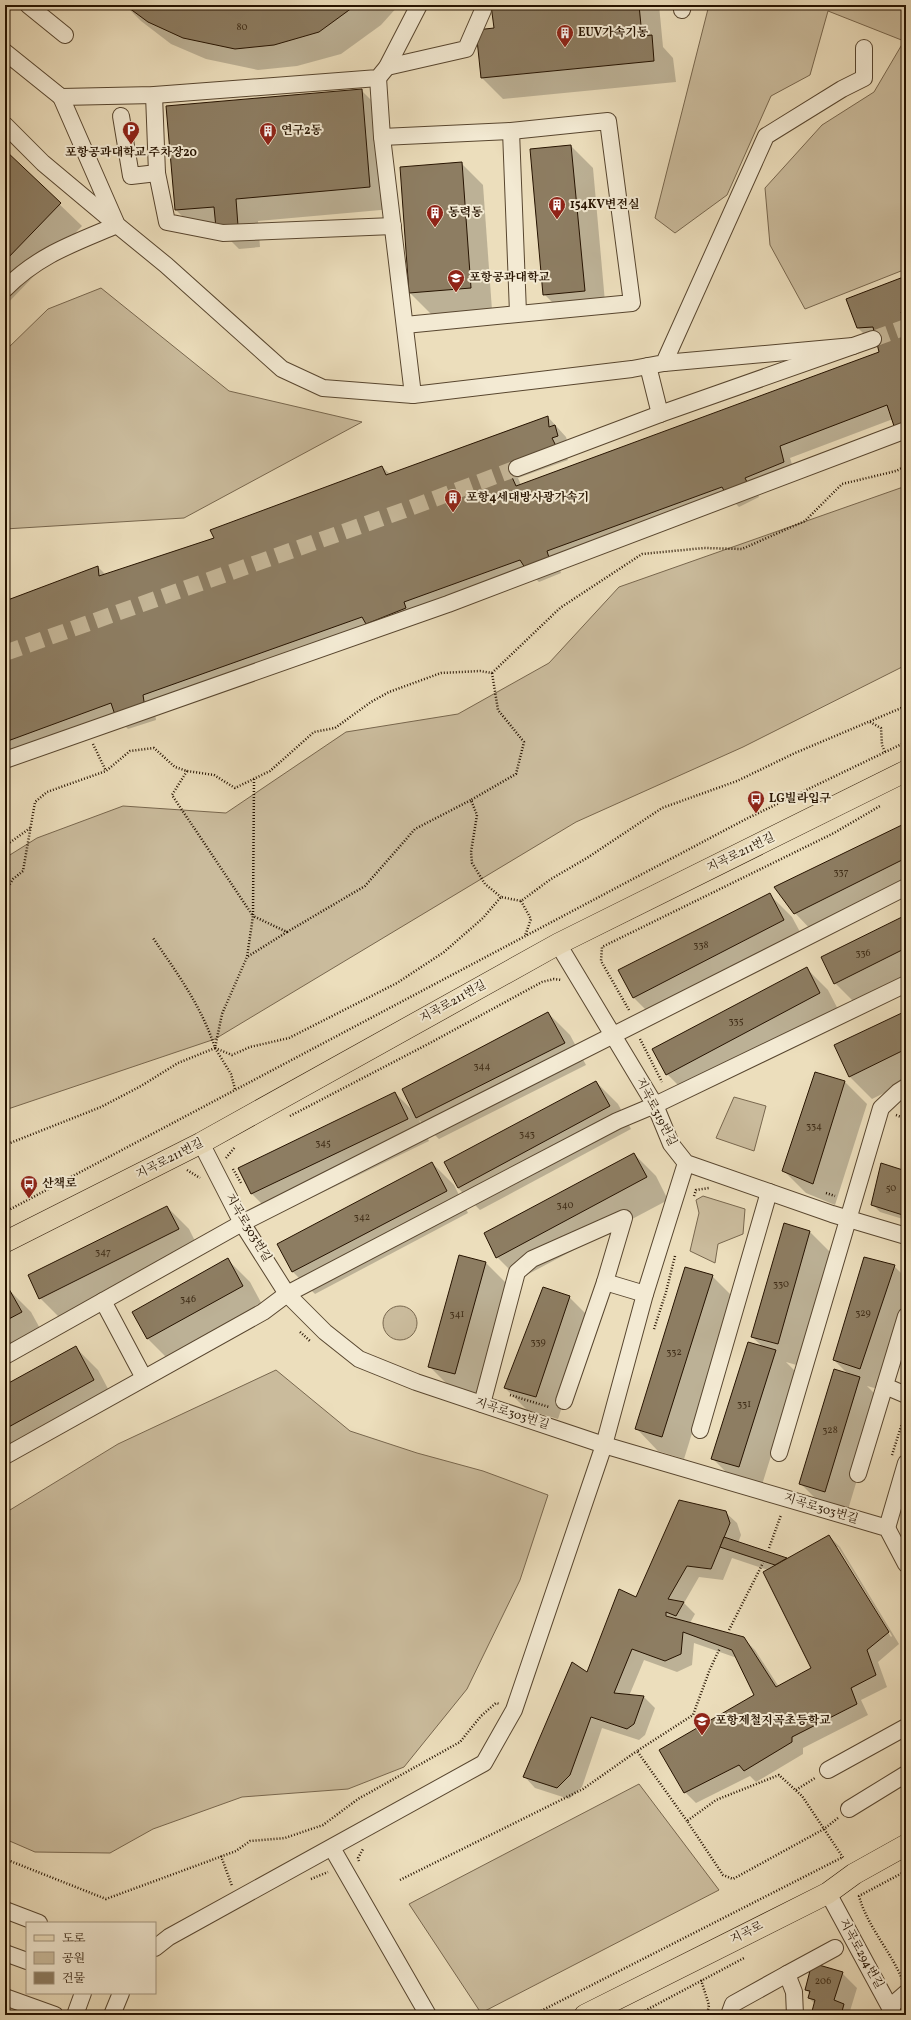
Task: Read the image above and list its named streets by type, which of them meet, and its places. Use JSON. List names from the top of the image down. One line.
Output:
{"streets":{"main road":["지곡로211번길","지곡로"],"street":["지곡로319번길","지곡로303번길","지곡로294번길"]},"crossings":[["지곡로211번길","지곡로319번길"],["지곡로211번길","지곡로303번길"],["지곡로","지곡로294번길"]],"places":{"building":["EUV가속기동","연구2동","154KV변전실","동력동","포항4세대방사광가속기"],"parking":["포항공과대학교 주차장20"],"school or university":["포항공과대학교","포항제철지곡초등학교"],"bus stop":["LG빌라입구","산책로"]},"house_numbers":["80","337","338","336","335","344","334","343","345","50","340","342","347","330","346","329","341","339","332","331","328","206"],"legend":["도로","공원","건물"]}
